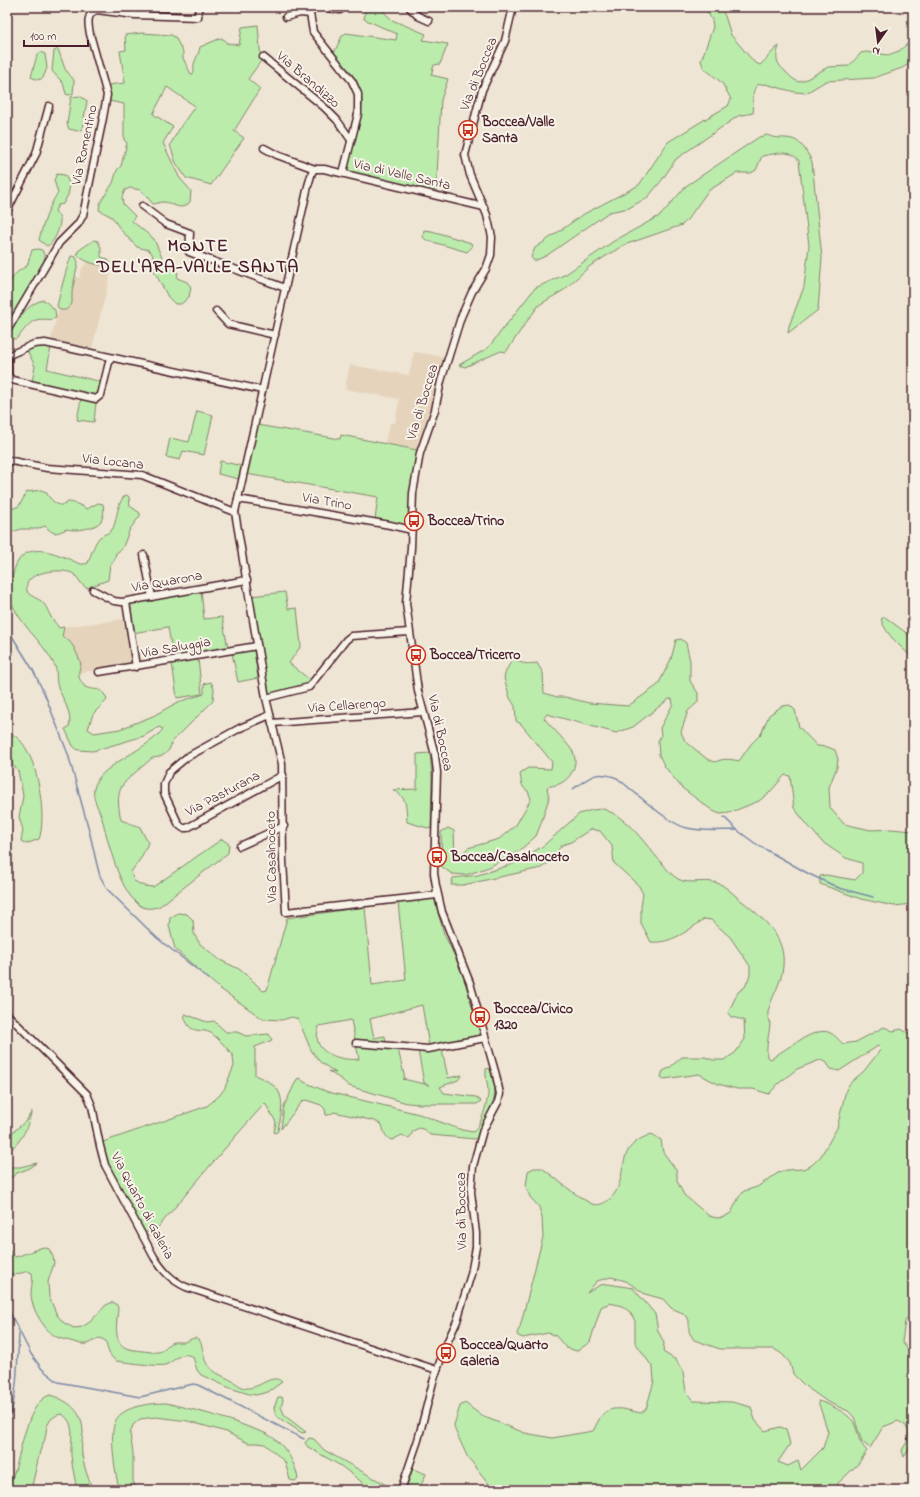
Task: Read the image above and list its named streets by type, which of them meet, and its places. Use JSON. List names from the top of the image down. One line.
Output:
{"streets":{"street":["Via di Boccea","Via Brandizzo","Via Romentino","Via di Valle Santa","Via Locana","Via Trino","Via Quarona","Via Saluggia","Via Cellarengo","Via Pasturana","Via Casalnoceto","Via Quarto di Galeria"]},"crossings":[["Via di Boccea","Via di Valle Santa"],["Via di Boccea","Via Trino"],["Via di Boccea","Via Cellarengo"],["Via di Boccea","Via Casalnoceto"],["Via di Boccea","Via Quarto di Galeria"],["Via Locana","Via Casalnoceto"],["Via Quarona","Via Casalnoceto"],["Via Saluggia","Via Casalnoceto"],["Via Cellarengo","Via Casalnoceto"],["Via Pasturana","Via Casalnoceto"]],"districts":["MONTE DELL'ARA-VALLE SANTA"],"places":{"bus stop":["Boccea/Valle Santa","Boccea/Trino","Boccea/Tricerro","Boccea/Casalnoceto","Boccea/Civico 1320","Boccea/Quarto Galeria"]},"scale_bar":"100 m","north":"bottom"}
